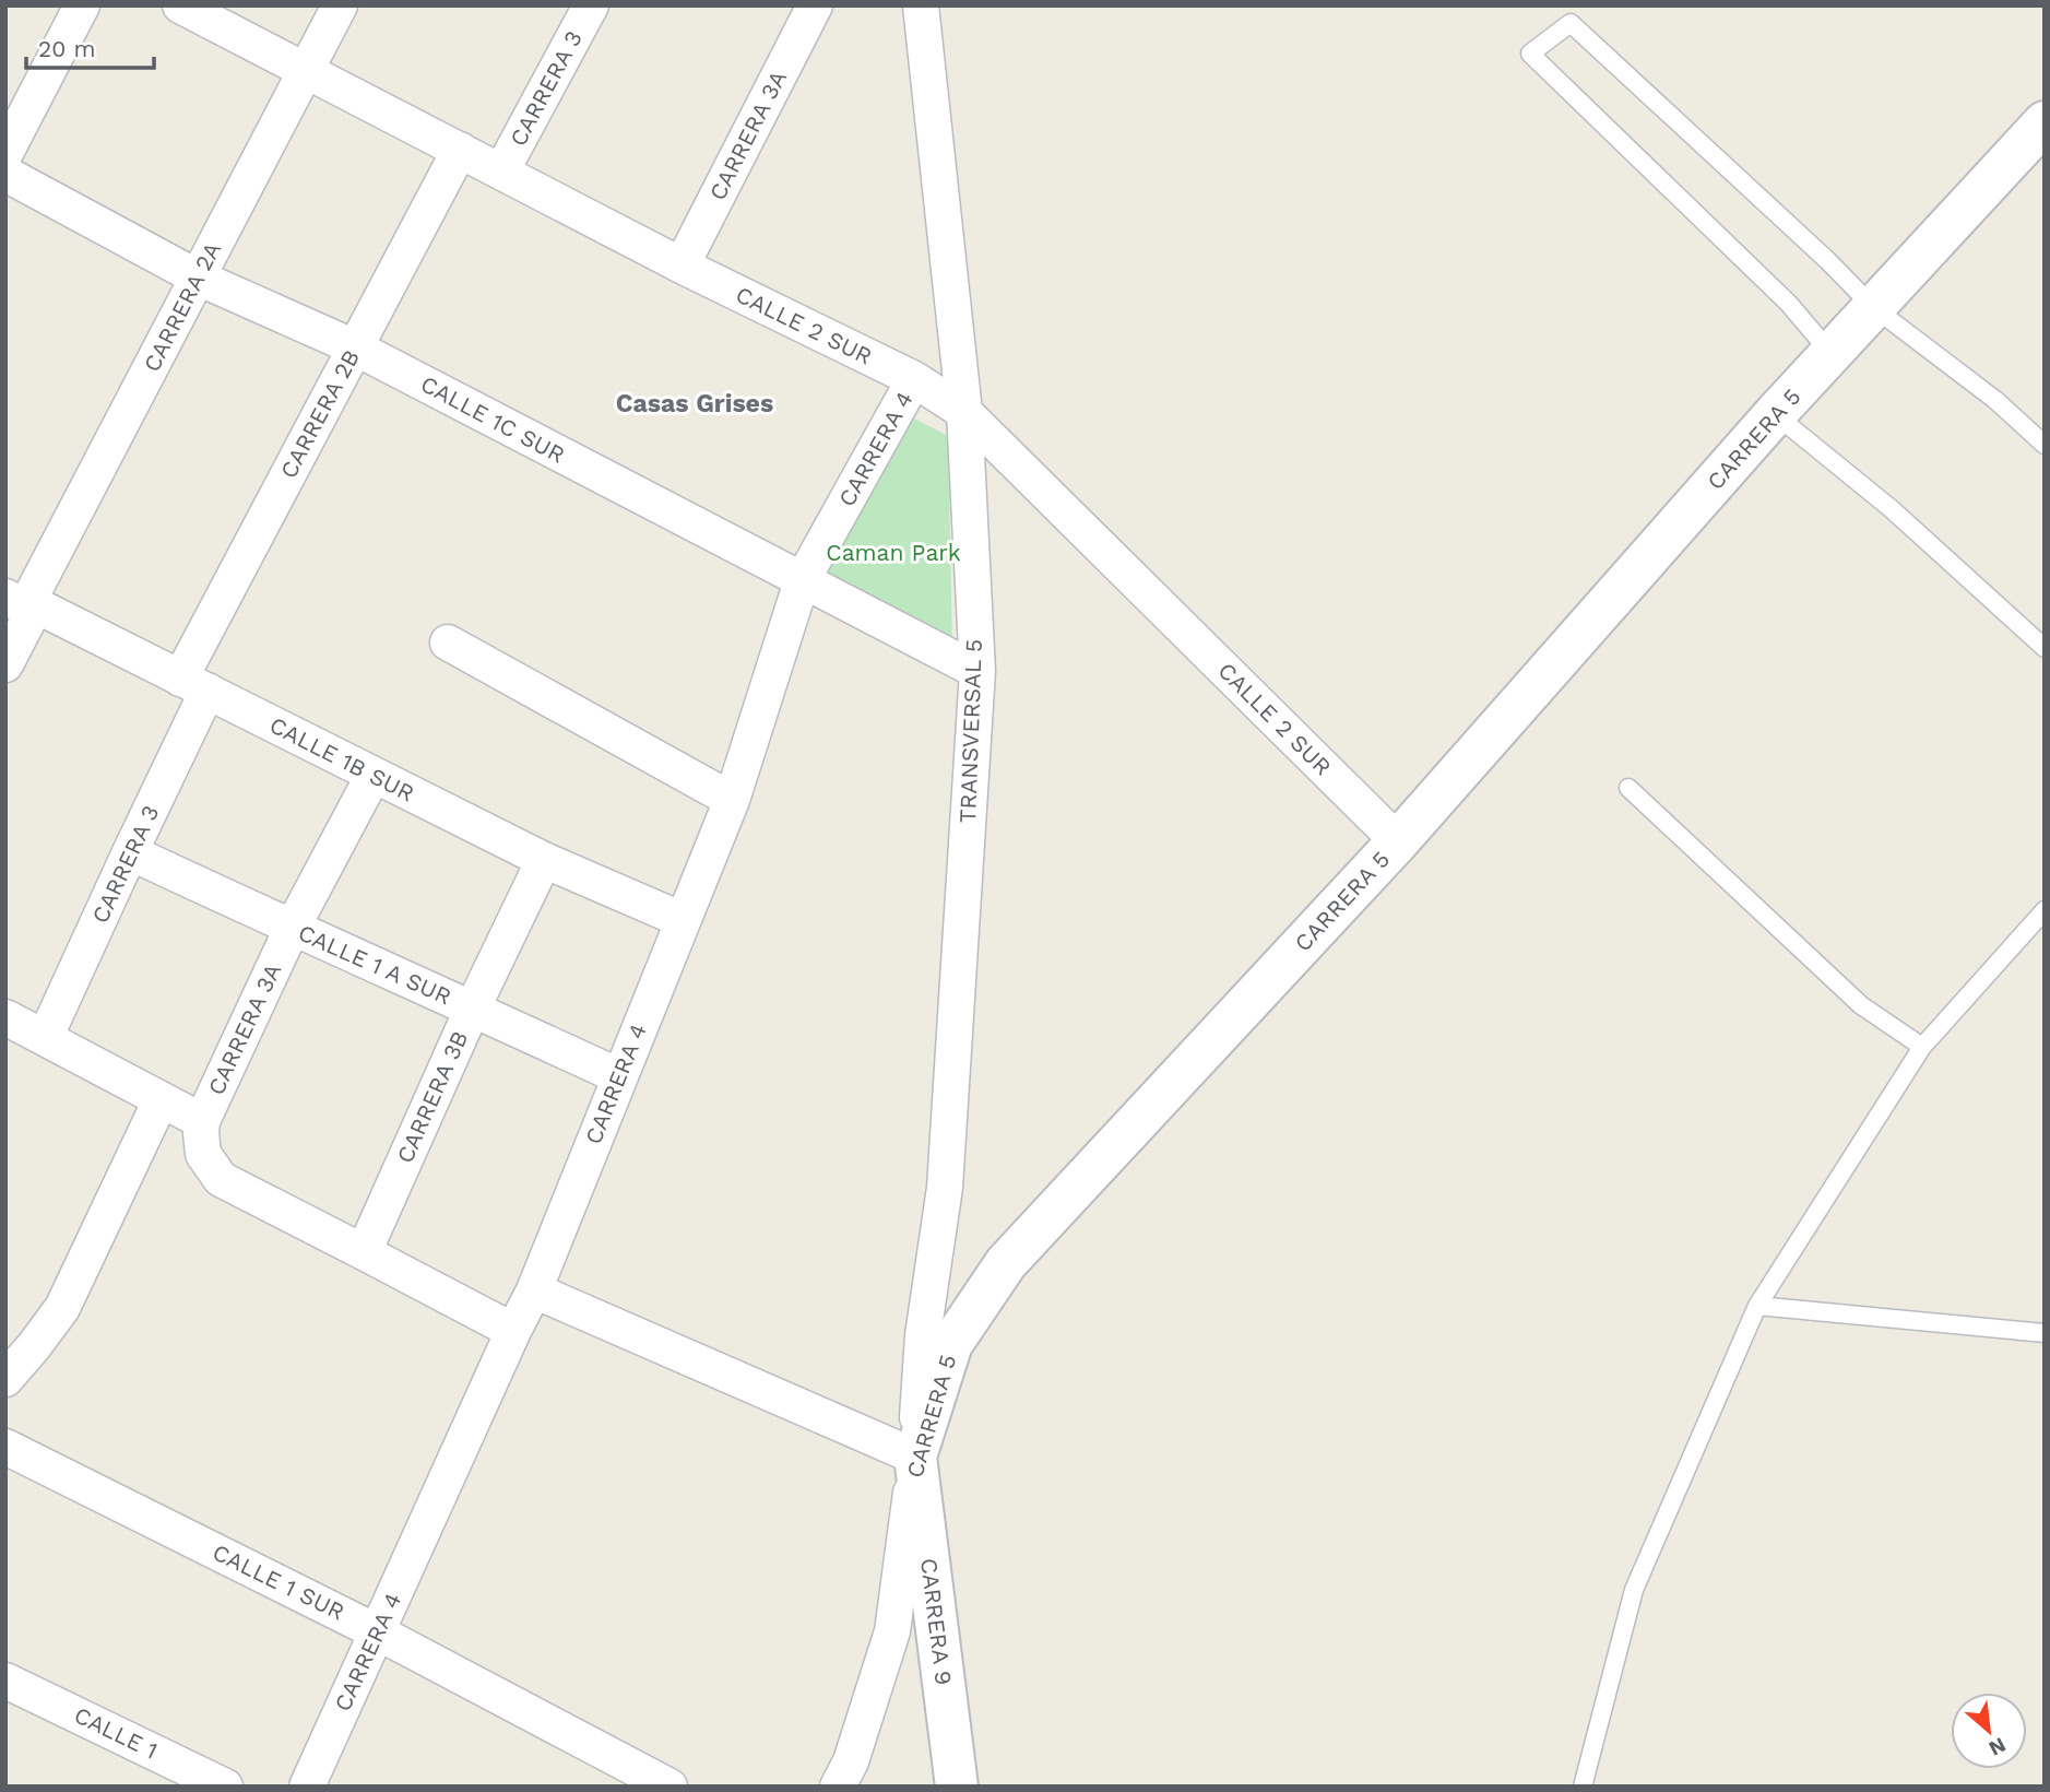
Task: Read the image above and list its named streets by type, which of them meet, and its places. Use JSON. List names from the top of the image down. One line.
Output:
{"streets":{"street":["CARRERA 3","CARRERA 3A","CARRERA 2A","CALLE 2 SUR","CARRERA 2B","CALLE 1C SUR","CARRERA 5","CARRERA 4","TRANSVERSAL 5","CALLE 1B SUR","CALLE 1 A SUR","CARRERA 3B","CALLE 1 SUR","CARRERA 9","CALLE 1"]},"crossings":[["CARRERA 3","CALLE 2 SUR"],["CARRERA 3","CARRERA 2B"],["CARRERA 3","CALLE 1B SUR"],["CARRERA 3","CALLE 1 A SUR"],["CARRERA 3A","CALLE 2 SUR"],["CARRERA 3A","CALLE 1B SUR"],["CARRERA 3A","CALLE 1 A SUR"],["CARRERA 2A","CALLE 2 SUR"],["CARRERA 2A","CALLE 1C SUR"],["CARRERA 2A","CALLE 1B SUR"],["CALLE 2 SUR","CARRERA 2B"],["CALLE 2 SUR","CARRERA 5"],["CALLE 2 SUR","CARRERA 4"],["CALLE 2 SUR","TRANSVERSAL 5"],["CARRERA 2B","CALLE 1C SUR"],["CARRERA 2B","CALLE 1B SUR"],["CALLE 1C SUR","CARRERA 4"],["CALLE 1C SUR","TRANSVERSAL 5"],["CARRERA 5","TRANSVERSAL 5"],["CARRERA 5","CARRERA 9"],["CARRERA 4","CALLE 1B SUR"],["CARRERA 4","CALLE 1 A SUR"],["CARRERA 4","CALLE 1 SUR"],["TRANSVERSAL 5","CARRERA 9"],["CALLE 1B SUR","CARRERA 3B"],["CALLE 1 A SUR","CARRERA 3B"]],"districts":["Casas Grises"],"parks":["Caman Park"],"scale_bar":"20 m","north":"bottom right"}
